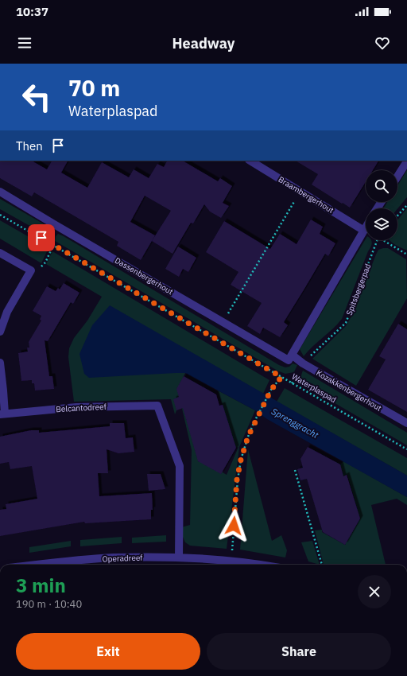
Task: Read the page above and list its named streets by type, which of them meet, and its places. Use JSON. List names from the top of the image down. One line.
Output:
{"streets":{"street":["Braambergerhout","Dassenbergerhout","Kozakkenbergerhout","Belcantodreef","Operadreef"],"path":["Spitsbergerpad","Waterplaspad"]},"crossings":[["Dassenbergerhout","Kozakkenbergerhout"],["Spitsbergerpad","Waterplaspad"],["Spitsbergerpad","Kozakkenbergerhout"],["Belcantodreef","Operadreef"]],"water":["Sprenggracht"],"page":{"status":"10:37","header":"Headway","turn":["70 m","Waterplaspad"],"then":"Then","heading":["3 min","190 m · 10:40"],"buttons":["Exit","Share"]}}
